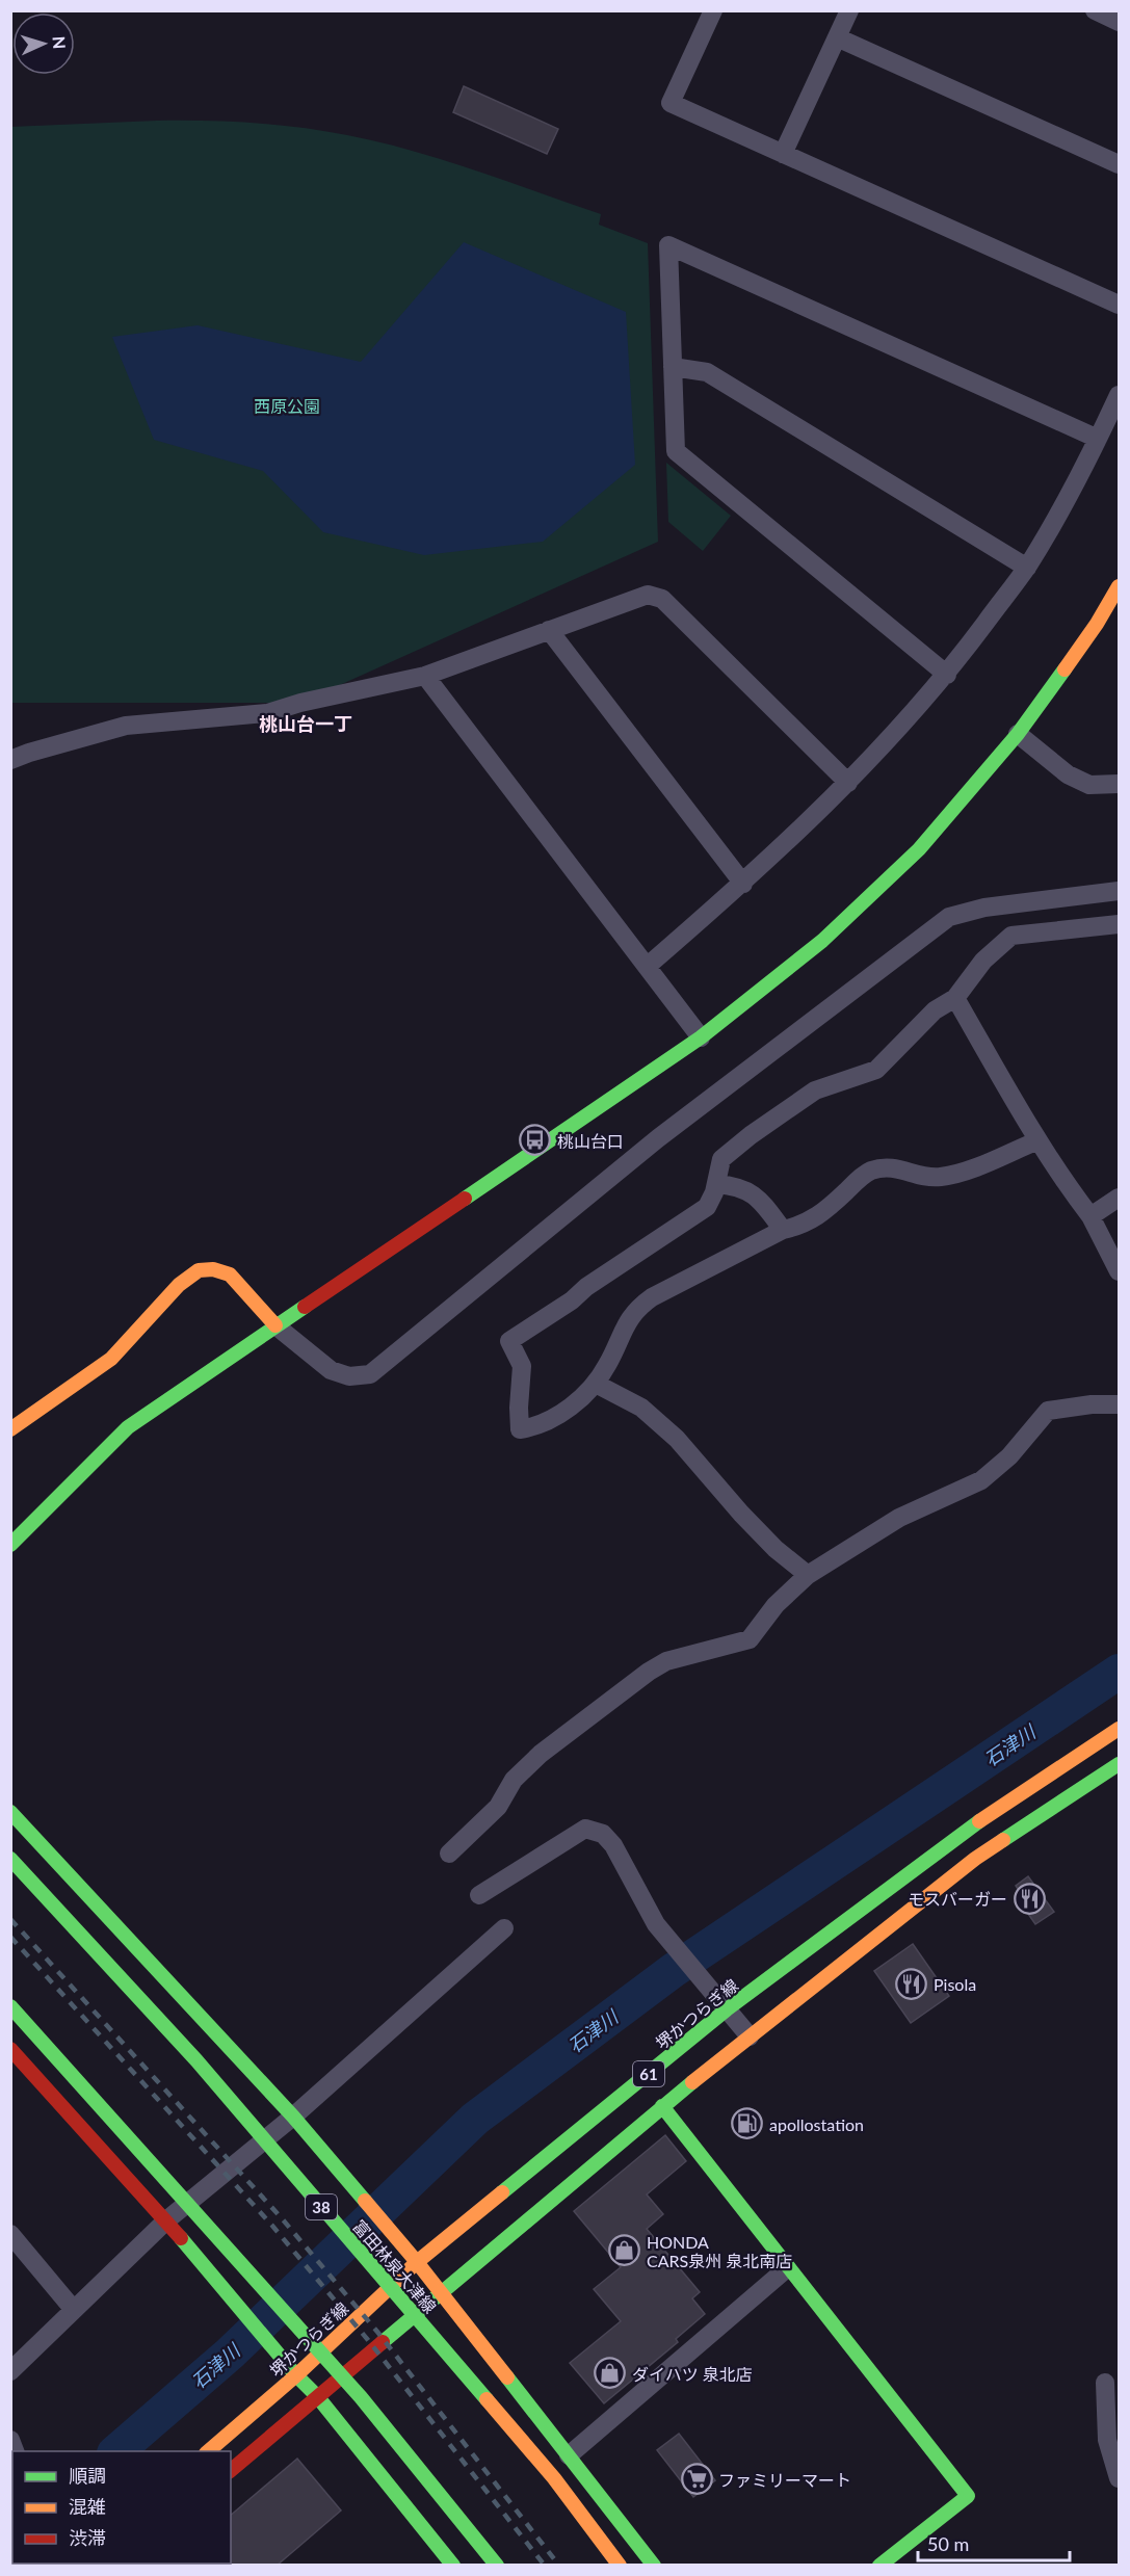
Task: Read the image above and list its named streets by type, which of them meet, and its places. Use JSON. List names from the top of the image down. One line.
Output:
{"streets":{"main road":["堺かつらぎ線","61","38","富田林泉大津線"]},"districts":["桃山台一丁"],"water":["石津川"],"parks":["西原公園"],"places":{"bus stop":["桃山台口"],"restaurant":["モスバーガー","Pisola"],"fuel station":["apollostation"],"shop":["HONDA CARS泉州 泉北南店","ダイハツ 泉北店"],"supermarket":["ファミリーマート"]},"legend":["順調","混雑","渋滞"],"scale_bar":"50 m","north":"right"}
